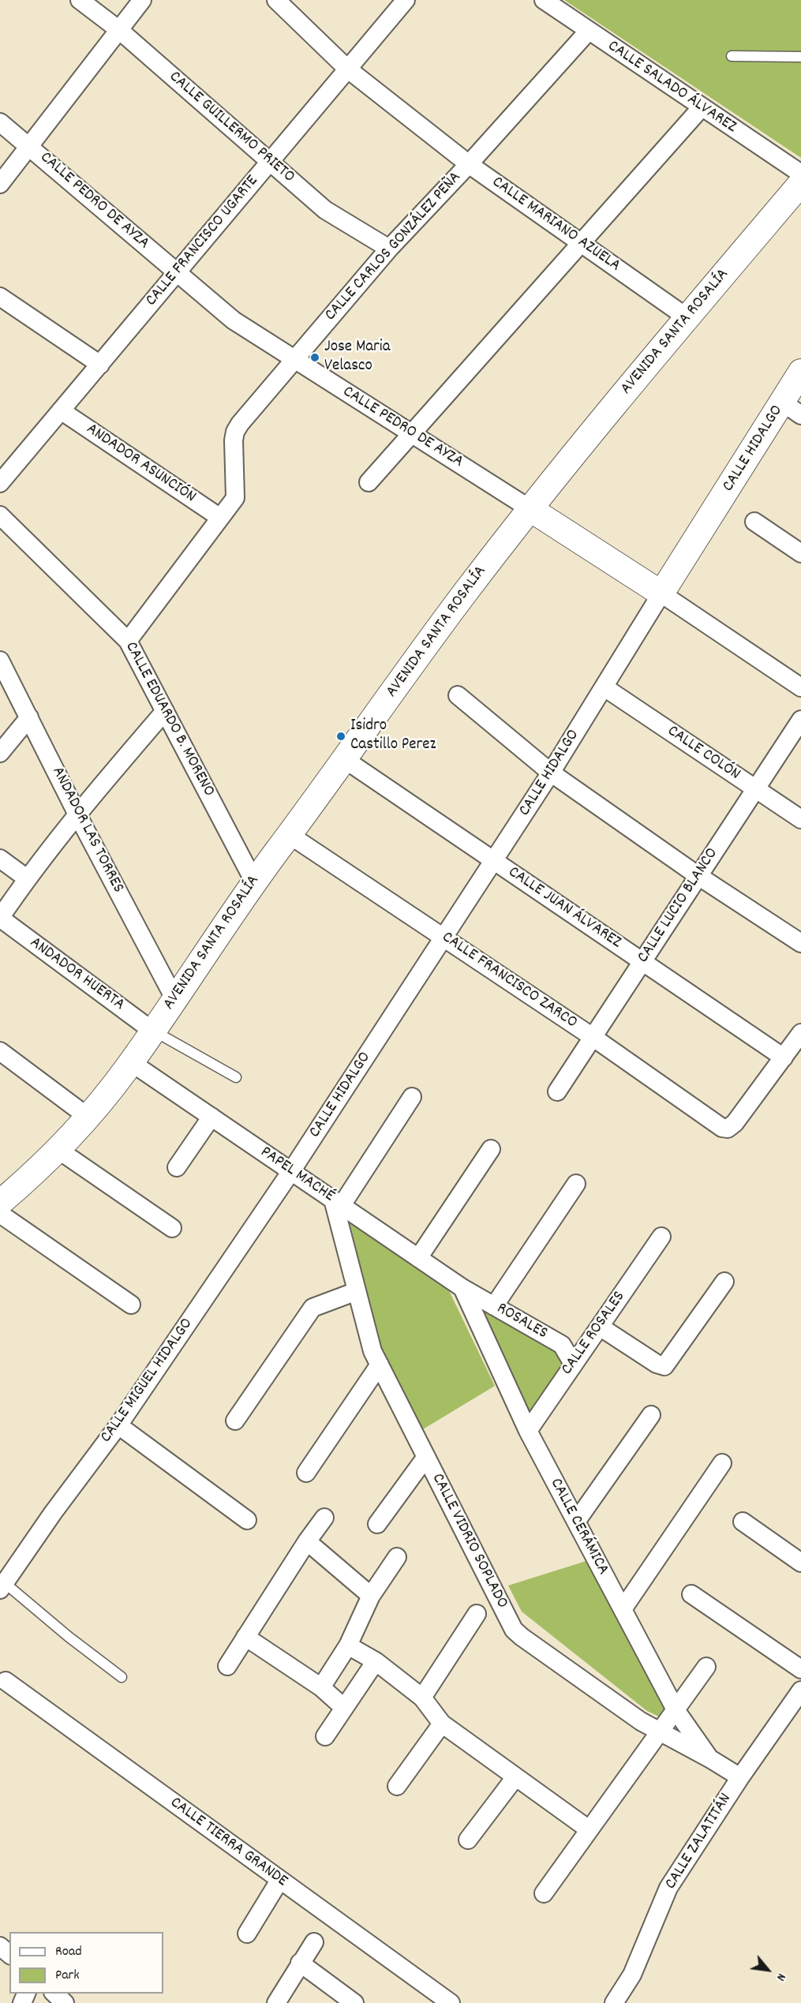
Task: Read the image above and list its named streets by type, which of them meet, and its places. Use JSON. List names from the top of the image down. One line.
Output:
{"streets":{"street":["CALLE SALADO ÁLVAREZ","CALLE GUILLERMO PRIETO","CALLE PEDRO DE AYZA","CALLE MARIANO AZUELA","CALLE FRANCISCO UGARTE","CALLE CARLOS GONZÁLEZ PEÑA","AVENIDA SANTA ROSALÍA","CALLE HIDALGO","ANDADOR ASUNCIÓN","CALLE EDUARDO B. MORENO","CALLE COLÓN","ANDADOR LAS TORRES","CALLE LUCIO BLANCO","CALLE JUAN ÁLVAREZ","ANDADOR HUERTA","CALLE FRANCISCO ZARCO","PAPEL MACHÉ","ROSALES","CALLE ROSALES","CALLE MIGUEL HIDALGO","CALLE CERÁMICA","CALLE VIDRIO SOPLADO","CALLE ZALATITÁN","CALLE TIERRA GRANDE"]},"crossings":[["CALLE SALADO ÁLVAREZ","CALLE CARLOS GONZÁLEZ PEÑA"],["CALLE GUILLERMO PRIETO","CALLE FRANCISCO UGARTE"],["CALLE GUILLERMO PRIETO","CALLE CARLOS GONZÁLEZ PEÑA"],["CALLE PEDRO DE AYZA","CALLE FRANCISCO UGARTE"],["CALLE PEDRO DE AYZA","CALLE CARLOS GONZÁLEZ PEÑA"],["CALLE PEDRO DE AYZA","AVENIDA SANTA ROSALÍA"],["CALLE PEDRO DE AYZA","CALLE HIDALGO"],["CALLE MARIANO AZUELA","CALLE FRANCISCO UGARTE"],["CALLE MARIANO AZUELA","CALLE CARLOS GONZÁLEZ PEÑA"],["CALLE MARIANO AZUELA","AVENIDA SANTA ROSALÍA"],["CALLE FRANCISCO UGARTE","ANDADOR ASUNCIÓN"],["CALLE CARLOS GONZÁLEZ PEÑA","ANDADOR ASUNCIÓN"],["CALLE CARLOS GONZÁLEZ PEÑA","CALLE EDUARDO B. MORENO"],["AVENIDA SANTA ROSALÍA","CALLE EDUARDO B. MORENO"],["AVENIDA SANTA ROSALÍA","ANDADOR LAS TORRES"],["AVENIDA SANTA ROSALÍA","CALLE JUAN ÁLVAREZ"],["AVENIDA SANTA ROSALÍA","ANDADOR HUERTA"],["AVENIDA SANTA ROSALÍA","CALLE FRANCISCO ZARCO"],["AVENIDA SANTA ROSALÍA","PAPEL MACHÉ"],["CALLE HIDALGO","CALLE COLÓN"],["CALLE HIDALGO","CALLE JUAN ÁLVAREZ"],["CALLE HIDALGO","CALLE FRANCISCO ZARCO"],["CALLE HIDALGO","PAPEL MACHÉ"],["CALLE HIDALGO","CALLE MIGUEL HIDALGO"],["CALLE COLÓN","CALLE LUCIO BLANCO"],["CALLE LUCIO BLANCO","CALLE JUAN ÁLVAREZ"],["CALLE LUCIO BLANCO","CALLE FRANCISCO ZARCO"],["CALLE JUAN ÁLVAREZ","CALLE FRANCISCO ZARCO"],["PAPEL MACHÉ","ROSALES"],["PAPEL MACHÉ","CALLE MIGUEL HIDALGO"],["PAPEL MACHÉ","CALLE CERÁMICA"],["PAPEL MACHÉ","CALLE VIDRIO SOPLADO"],["ROSALES","CALLE ROSALES"],["ROSALES","CALLE CERÁMICA"],["CALLE ROSALES","CALLE CERÁMICA"],["CALLE CERÁMICA","CALLE VIDRIO SOPLADO"],["CALLE VIDRIO SOPLADO","CALLE ZALATITÁN"]],"places":["Jose Maria Velasco","Isidro Castillo Perez"],"legend":["Road","Park"],"north":"bottom right"}
